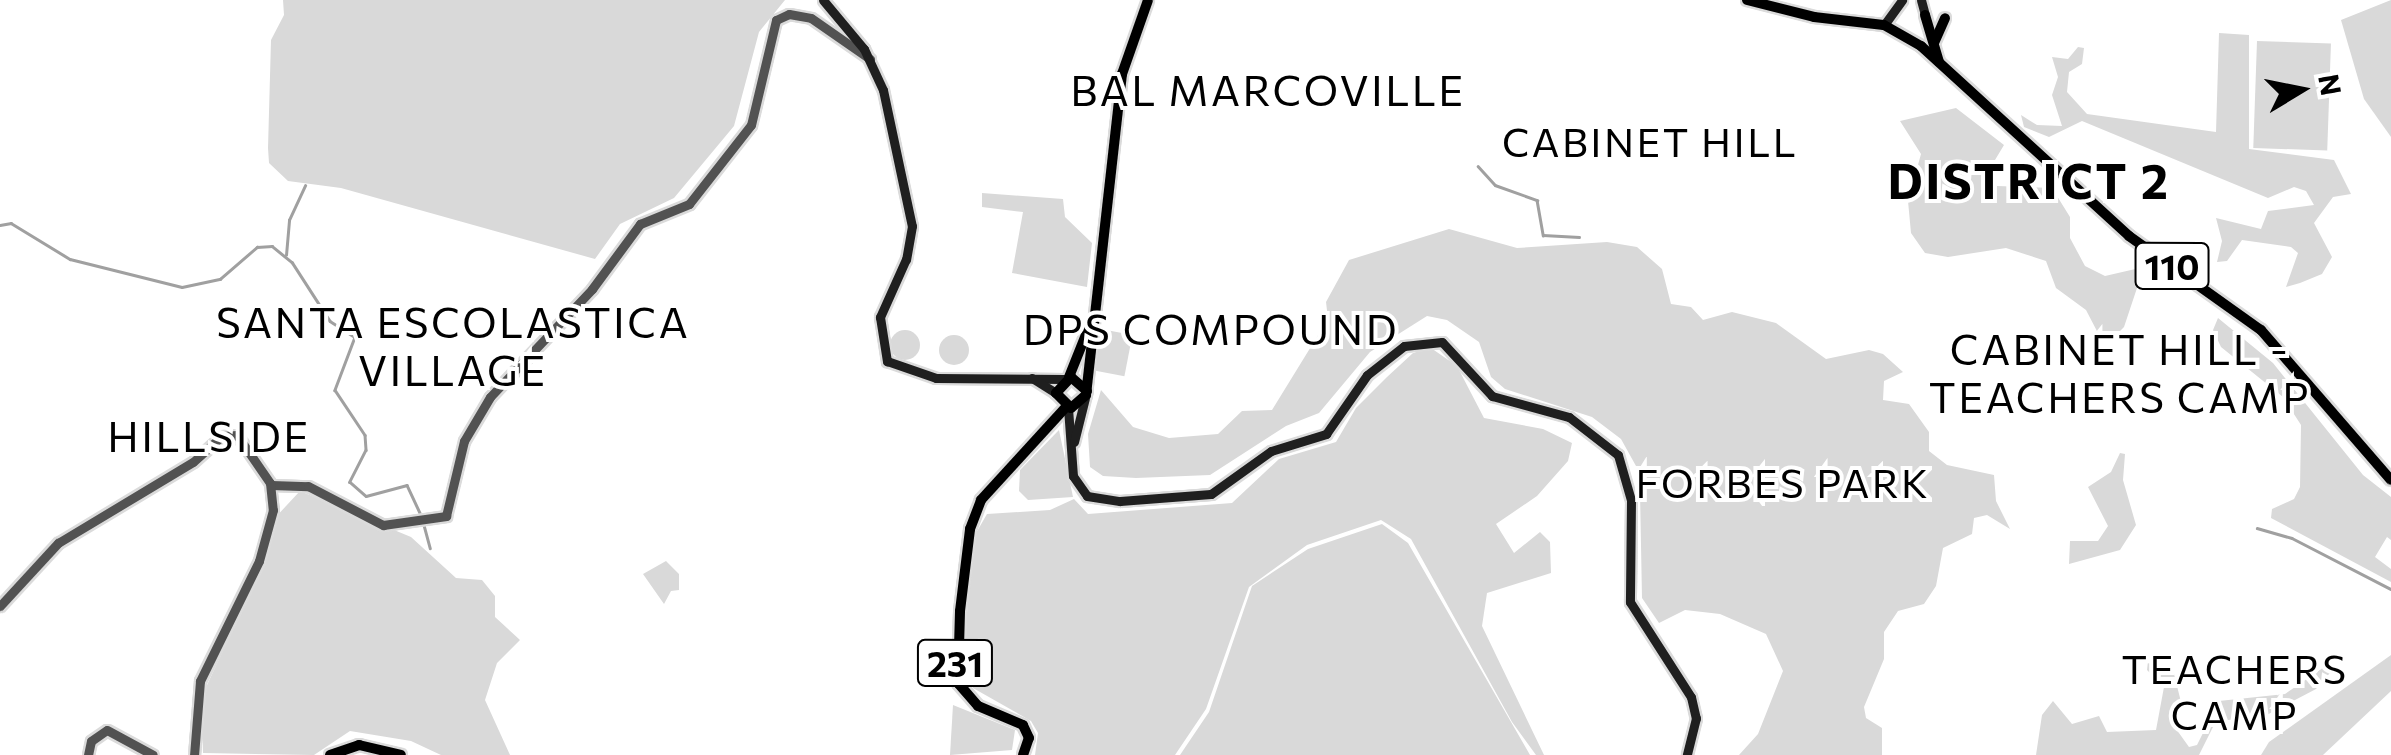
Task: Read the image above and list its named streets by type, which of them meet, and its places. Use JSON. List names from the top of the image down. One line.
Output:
{"streets":{"main road":["110","231"]},"districts":["BAL MARCOVILLE","CABINET HILL","DISTRICT 2","SANTA ESCOLASTICA VILLAGE","DPS COMPOUND","CABINET HILL - TEACHERS CAMP","HILLSIDE","FORBES PARK","TEACHERS CAMP"],"north":"right"}
